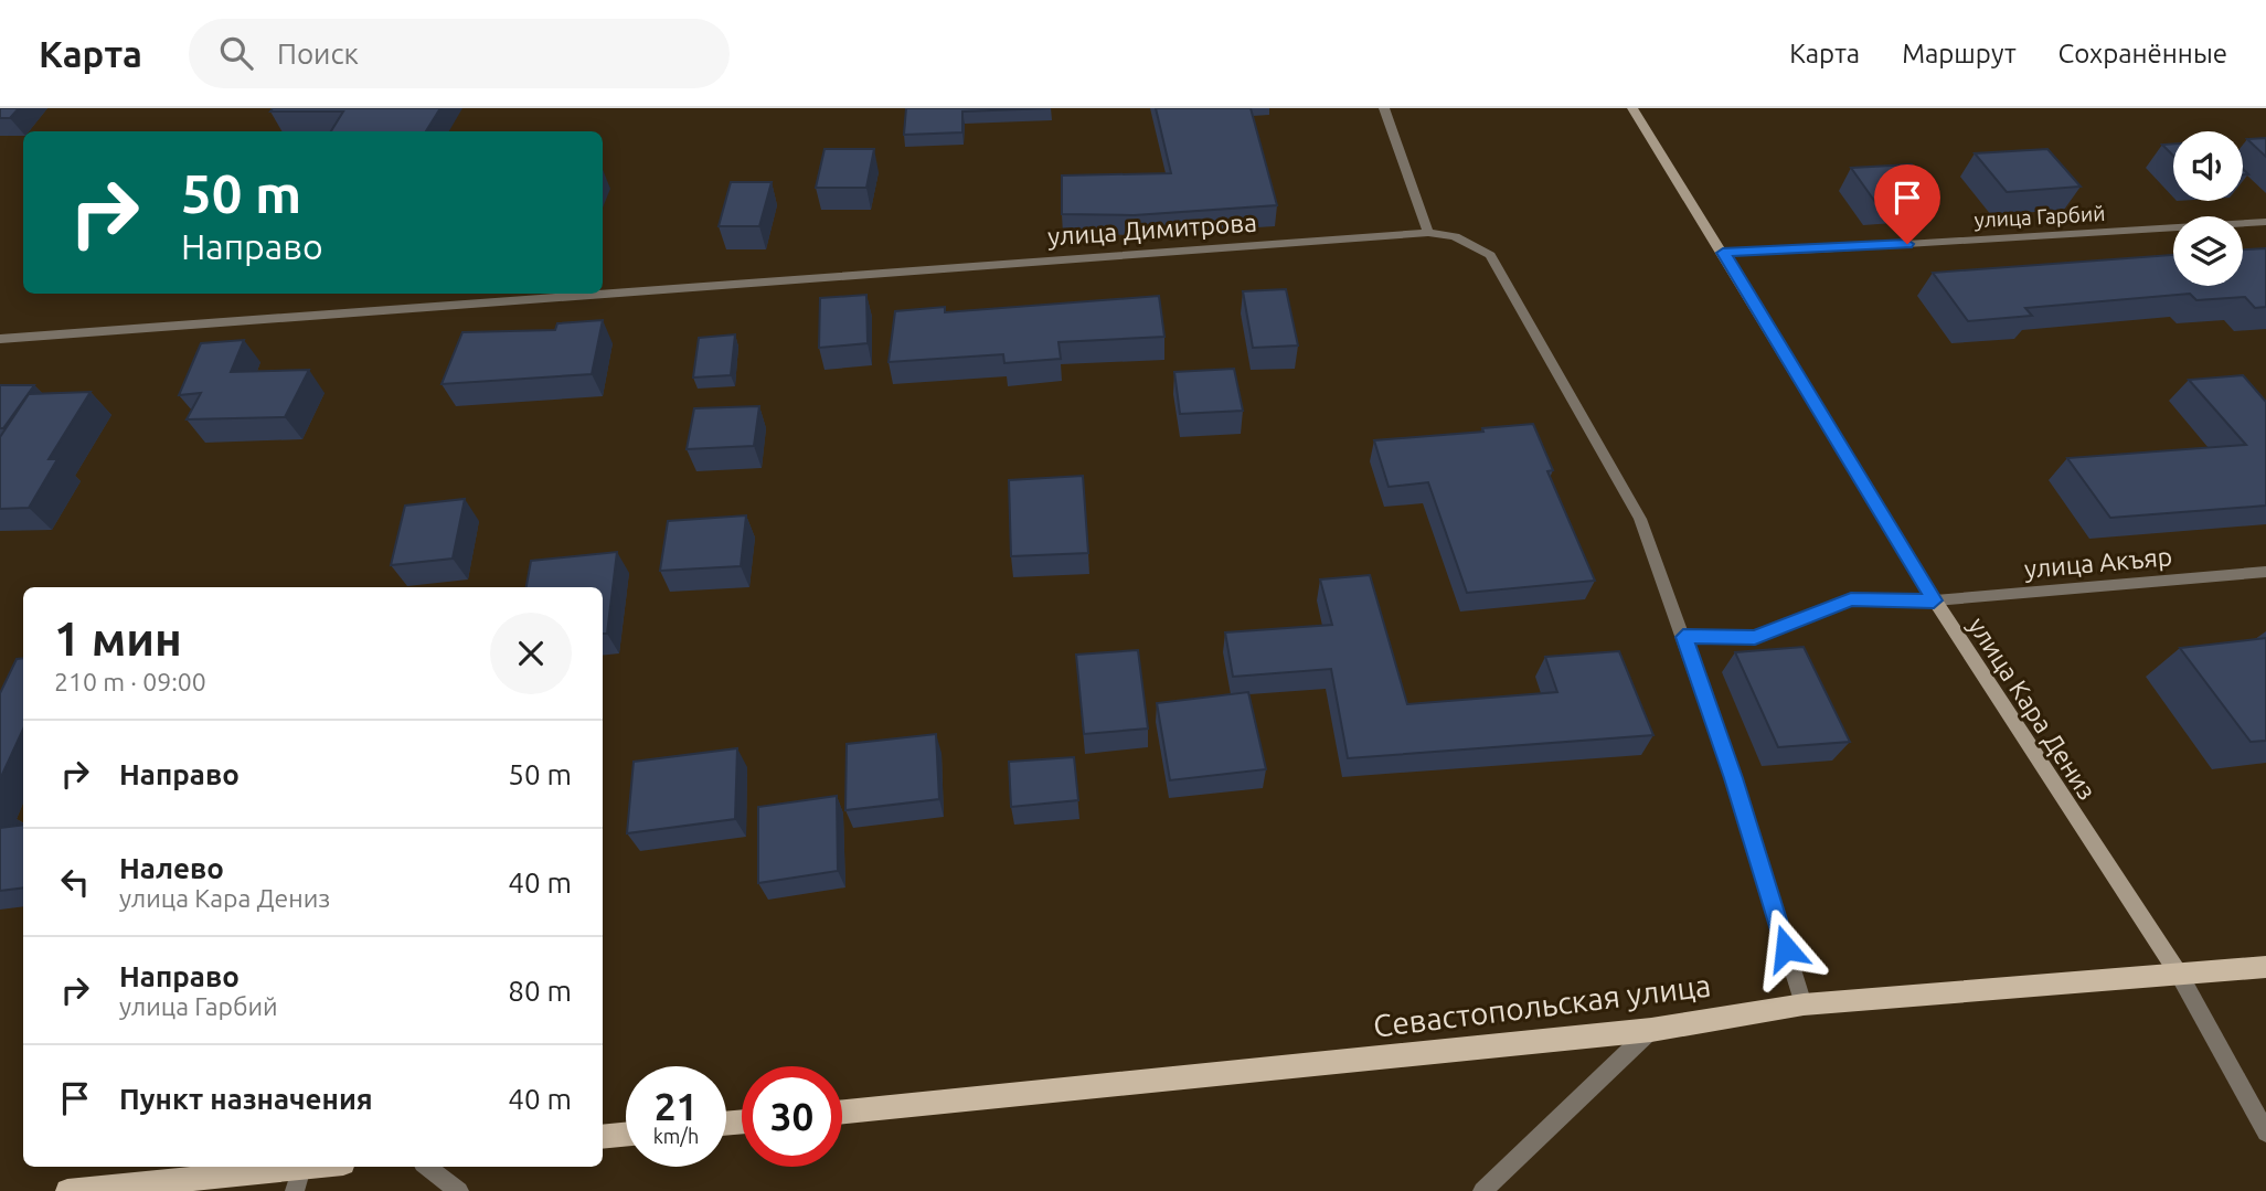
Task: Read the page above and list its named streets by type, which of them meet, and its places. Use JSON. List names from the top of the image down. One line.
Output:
{"streets":{"main road":["улица Кара Дениз","Севастопольская улица"],"street":["улица Гарбий","улица Димитрова","улица Акъяр"]},"crossings":[["улица Гарбий","улица Кара Дениз"],["улица Димитрова","улица Акъяр"],["улица Димитрова","Севастопольская улица"],["улица Акъяр","улица Кара Дениз"],["улица Кара Дениз","Севастопольская улица"]],"page":{"header":"Карта","search":"Поиск","nav":["Карта","Маршрут","Сохранённые"],"turn":["50 m","Направо"],"heading":["1 мин","210 m · 09:00"],"list":[{"name":"Направо","value":"50 m"},{"name":"Налево","note":"улица Кара Дениз","value":"40 m"},{"name":"Направо","note":"улица Гарбий","value":"80 m"},{"name":"Пункт назначения","value":"40 m"}],"speed":"21 km/h","limit":"30"}}
